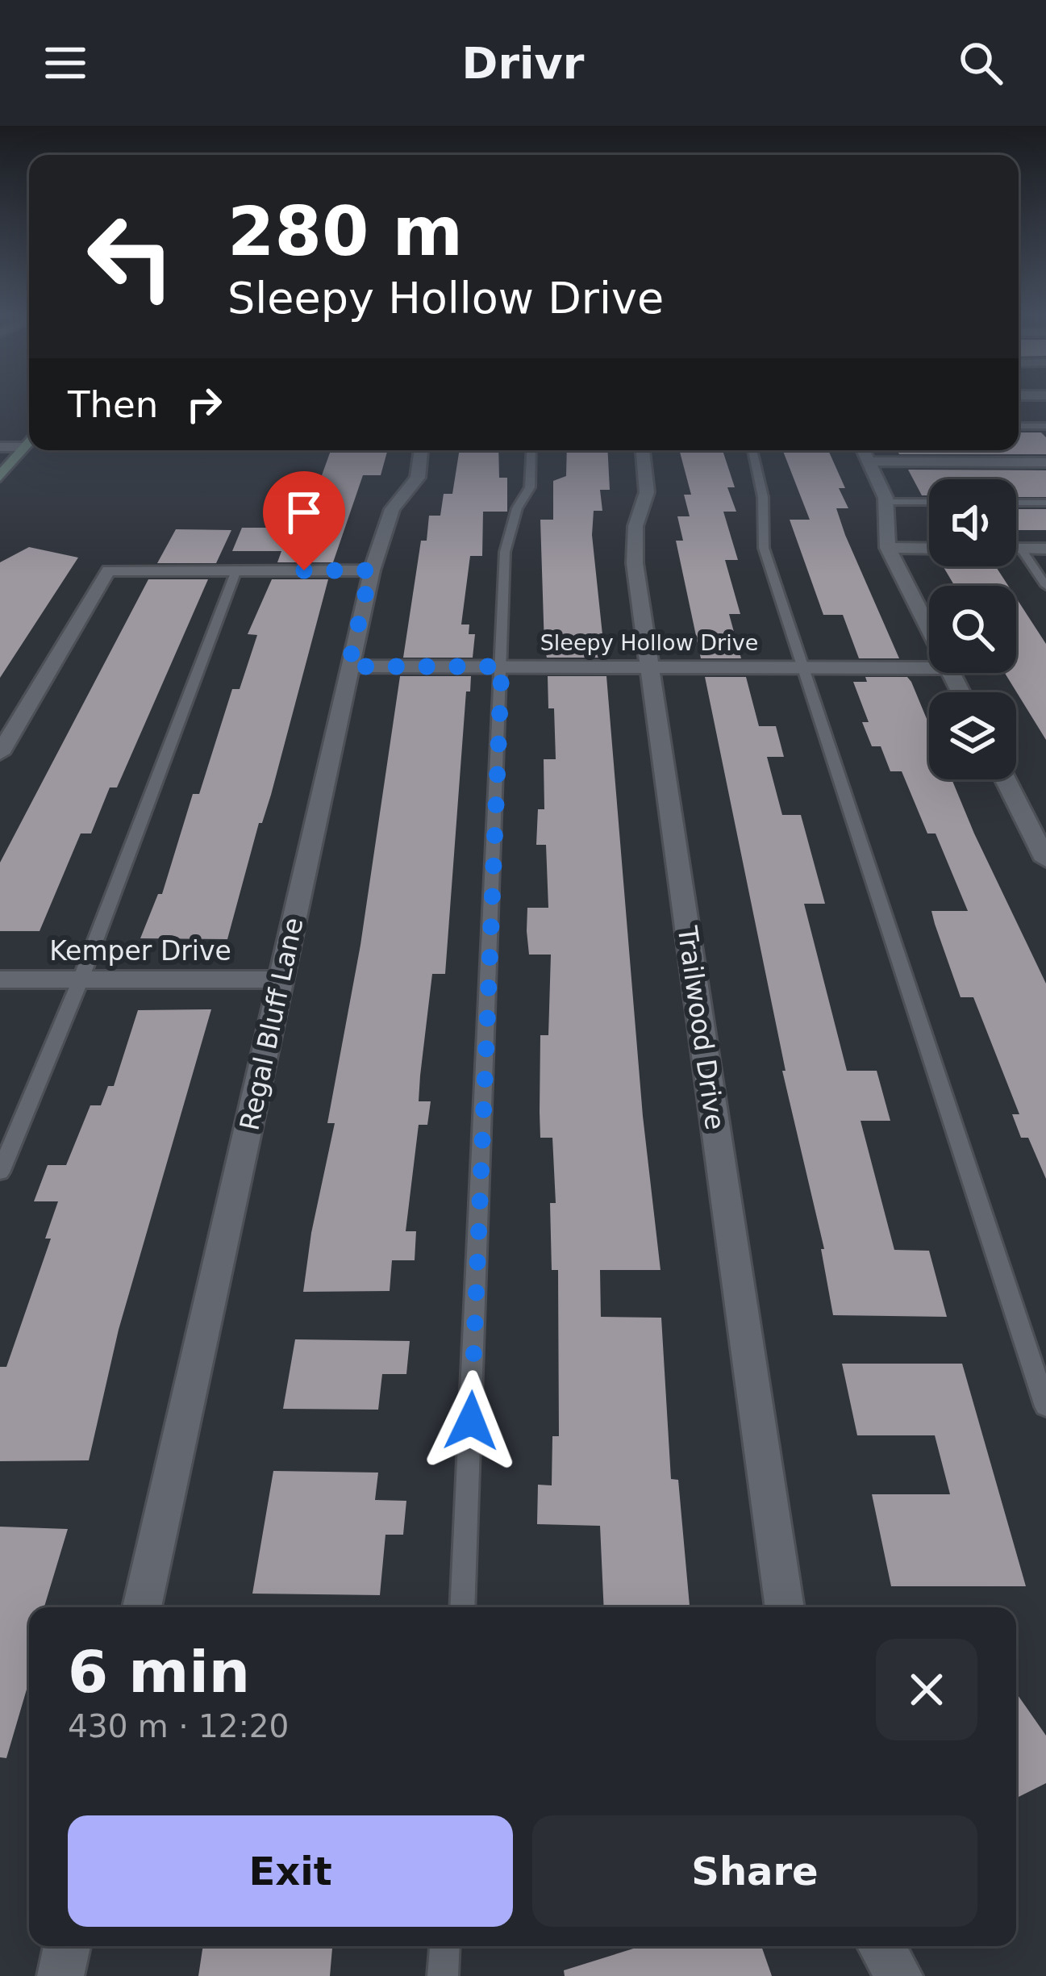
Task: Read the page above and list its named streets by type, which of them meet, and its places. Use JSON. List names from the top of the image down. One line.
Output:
{"streets":{"street":["Sleepy Hollow Drive","Kemper Drive","Regal Bluff Lane","Trailwood Drive"]},"crossings":[["Sleepy Hollow Drive","Regal Bluff Lane"],["Sleepy Hollow Drive","Trailwood Drive"],["Kemper Drive","Regal Bluff Lane"]],"page":{"header":"Drivr","turn":["280 m","Sleepy Hollow Drive"],"then":"Then","heading":["6 min","430 m · 12:20"],"buttons":["Exit","Share"]}}
